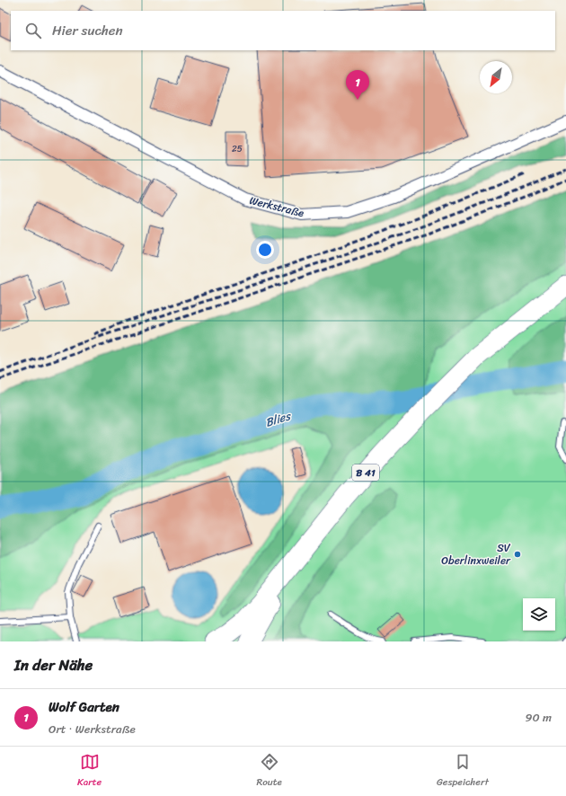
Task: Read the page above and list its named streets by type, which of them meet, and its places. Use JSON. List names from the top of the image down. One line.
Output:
{"streets":{"highway":["B 41"],"street":["Werkstraße"]},"water":["Blies"],"places":["SV Oberlinxweiler"],"house_numbers":["25"],"north":"bottom left","page":{"search":"Hier suchen","pins":"1","heading":"In der Nähe","list":[{"mark":"1","name":"Wolf Garten","note":"Ort · Werkstraße","value":"90 m"}],"nav":["Karte","Route","Gespeichert"]}}
